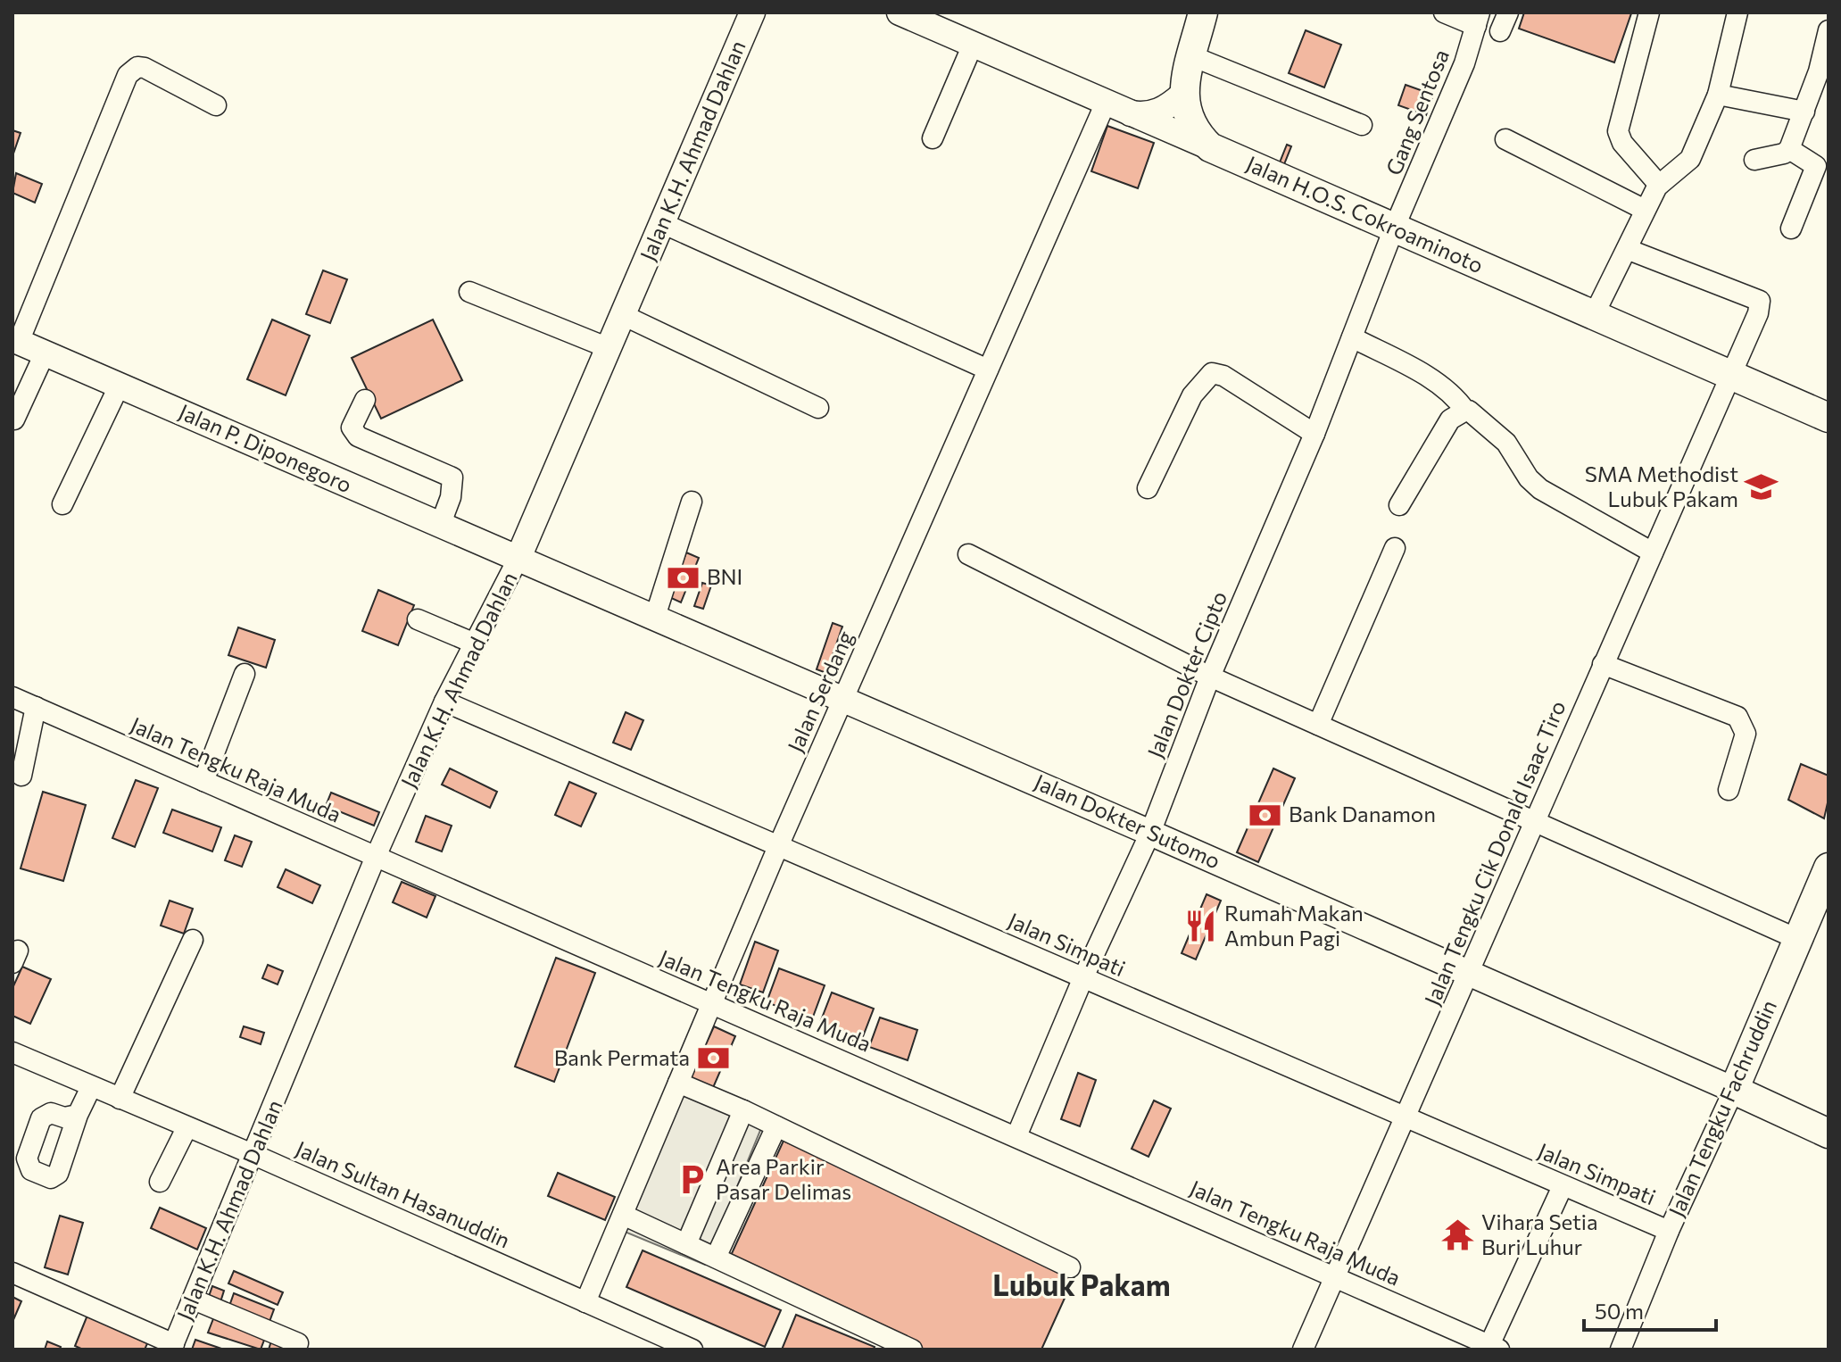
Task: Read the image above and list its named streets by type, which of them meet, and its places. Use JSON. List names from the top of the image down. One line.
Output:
{"streets":{"highway":["Jalan H.O.S. Cokroaminoto","Jalan Tengku Fachruddin"],"main road":["Jalan K.H. Ahmad Dahlan","Jalan P. Diponegoro","Jalan Dokter Sutomo"],"street":["Gang Sentosa","Jalan Dokter Cipto","Jalan Serdang","Jalan Tengku Raja Muda","Jalan Tengku Cik Donald Isaac Tiro","Jalan Simpati","Jalan Sultan Hasanuddin"]},"crossings":[["Gang Sentosa","Jalan H.O.S. Cokroaminoto"],["Gang Sentosa","Jalan Dokter Cipto"],["Jalan K.H. Ahmad Dahlan","Jalan P. Diponegoro"],["Jalan K.H. Ahmad Dahlan","Jalan Tengku Raja Muda"],["Jalan K.H. Ahmad Dahlan","Jalan Dokter Sutomo"],["Jalan K.H. Ahmad Dahlan","Jalan Simpati"],["Jalan K.H. Ahmad Dahlan","Jalan Sultan Hasanuddin"],["Jalan H.O.S. Cokroaminoto","Jalan Dokter Cipto"],["Jalan H.O.S. Cokroaminoto","Jalan Serdang"],["Jalan H.O.S. Cokroaminoto","Jalan Tengku Cik Donald Isaac Tiro"],["Jalan P. Diponegoro","Jalan Dokter Sutomo"],["Jalan Dokter Cipto","Jalan Tengku Raja Muda"],["Jalan Dokter Cipto","Jalan Dokter Sutomo"],["Jalan Dokter Cipto","Jalan Simpati"],["Jalan Serdang","Jalan Tengku Raja Muda"],["Jalan Serdang","Jalan Dokter Sutomo"],["Jalan Serdang","Jalan Simpati"],["Jalan Serdang","Jalan Sultan Hasanuddin"],["Jalan Tengku Raja Muda","Jalan Tengku Cik Donald Isaac Tiro"],["Jalan Dokter Sutomo","Jalan Tengku Cik Donald Isaac Tiro"],["Jalan Dokter Sutomo","Jalan Tengku Fachruddin"],["Jalan Tengku Cik Donald Isaac Tiro","Jalan Simpati"],["Jalan Simpati","Jalan Tengku Fachruddin"]],"districts":["Lubuk Pakam"],"places":{"school or university":["SMA Methodist Lubuk Pakam"],"bank":["BNI","Bank Danamon","Bank Permata"],"restaurant":["Rumah Makan Ambun Pagi"],"parking":["Area Parkir Pasar Delimas"],"temple":["Vihara Setia Buri Luhur"]},"scale_bar":"50 m"}
